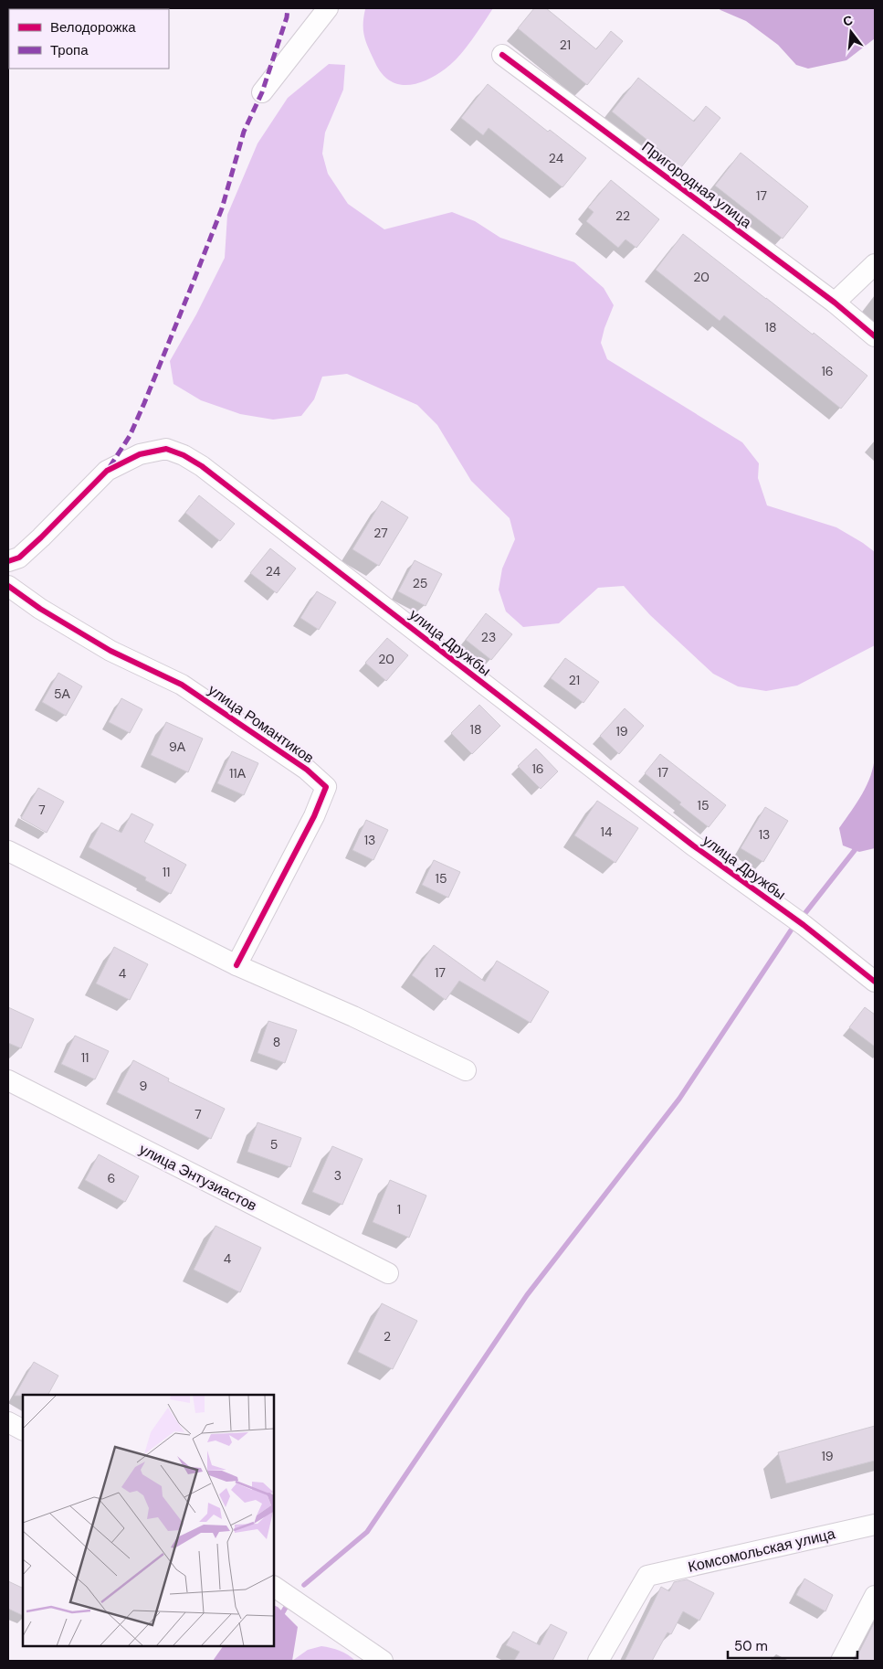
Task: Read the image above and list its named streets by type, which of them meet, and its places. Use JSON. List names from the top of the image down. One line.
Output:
{"streets":{"street":["Пригородная улица","улица Дружбы","улица Романтиков","улица Энтузиастов","Комсомольская улица"]},"house_numbers":["21","24","17","22","20","18","16","27","24","25","23","20","21","5А","18","19","9А","16","17","11А","15","7","14","13","13","11","15","17","4","8","11","9","7","5","3","6","1","4","2","19"],"legend":["Велодорожка","Тропа"],"scale_bar":"50 m","north":"top"}
